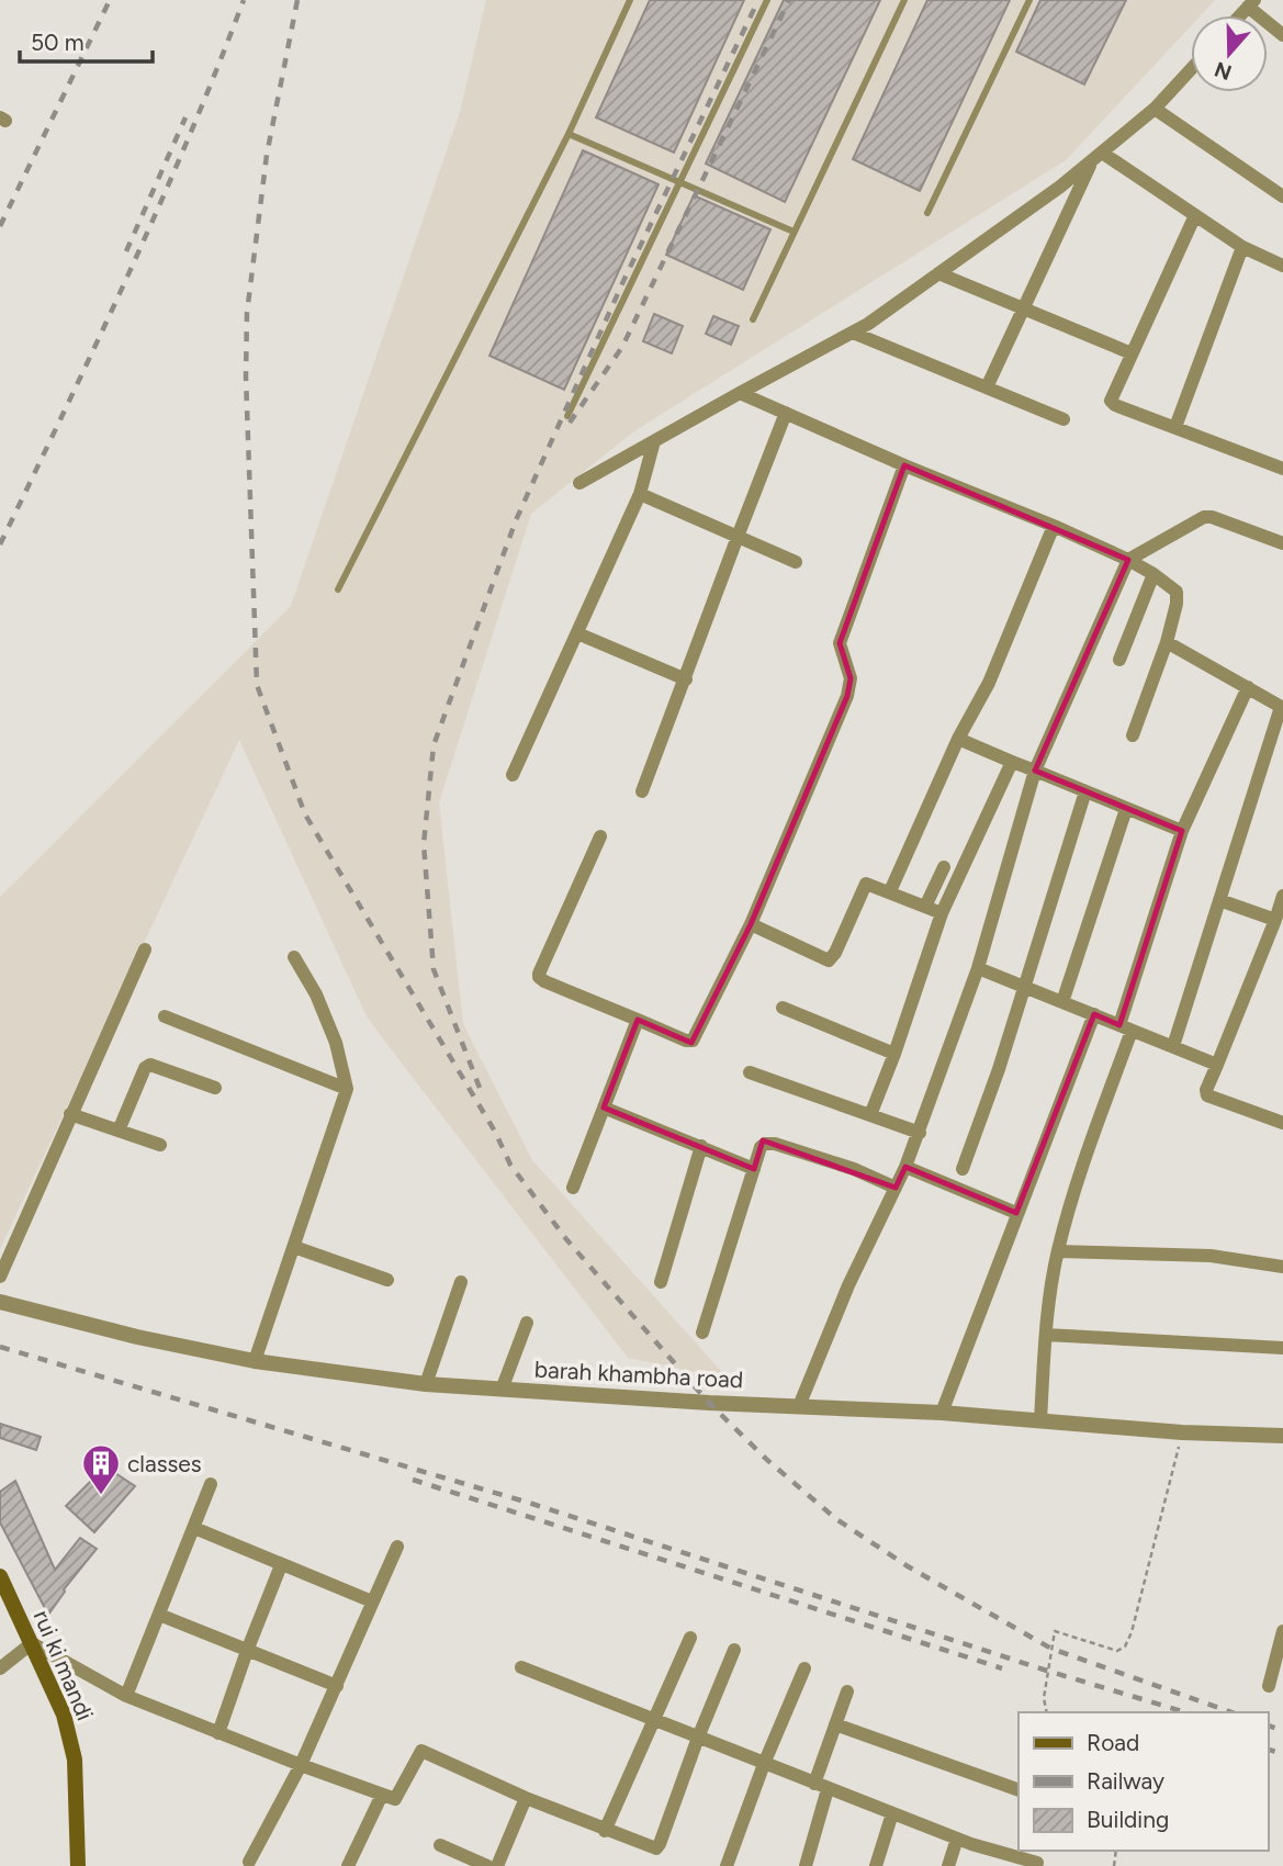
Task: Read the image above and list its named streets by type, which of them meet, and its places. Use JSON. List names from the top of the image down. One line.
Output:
{"streets":{"main road":["rui ki mandi"],"street":["barah khambha road"]},"places":{"building":["classes"]},"legend":["Road","Railway","Building"],"scale_bar":"50 m","north":"bottom"}
